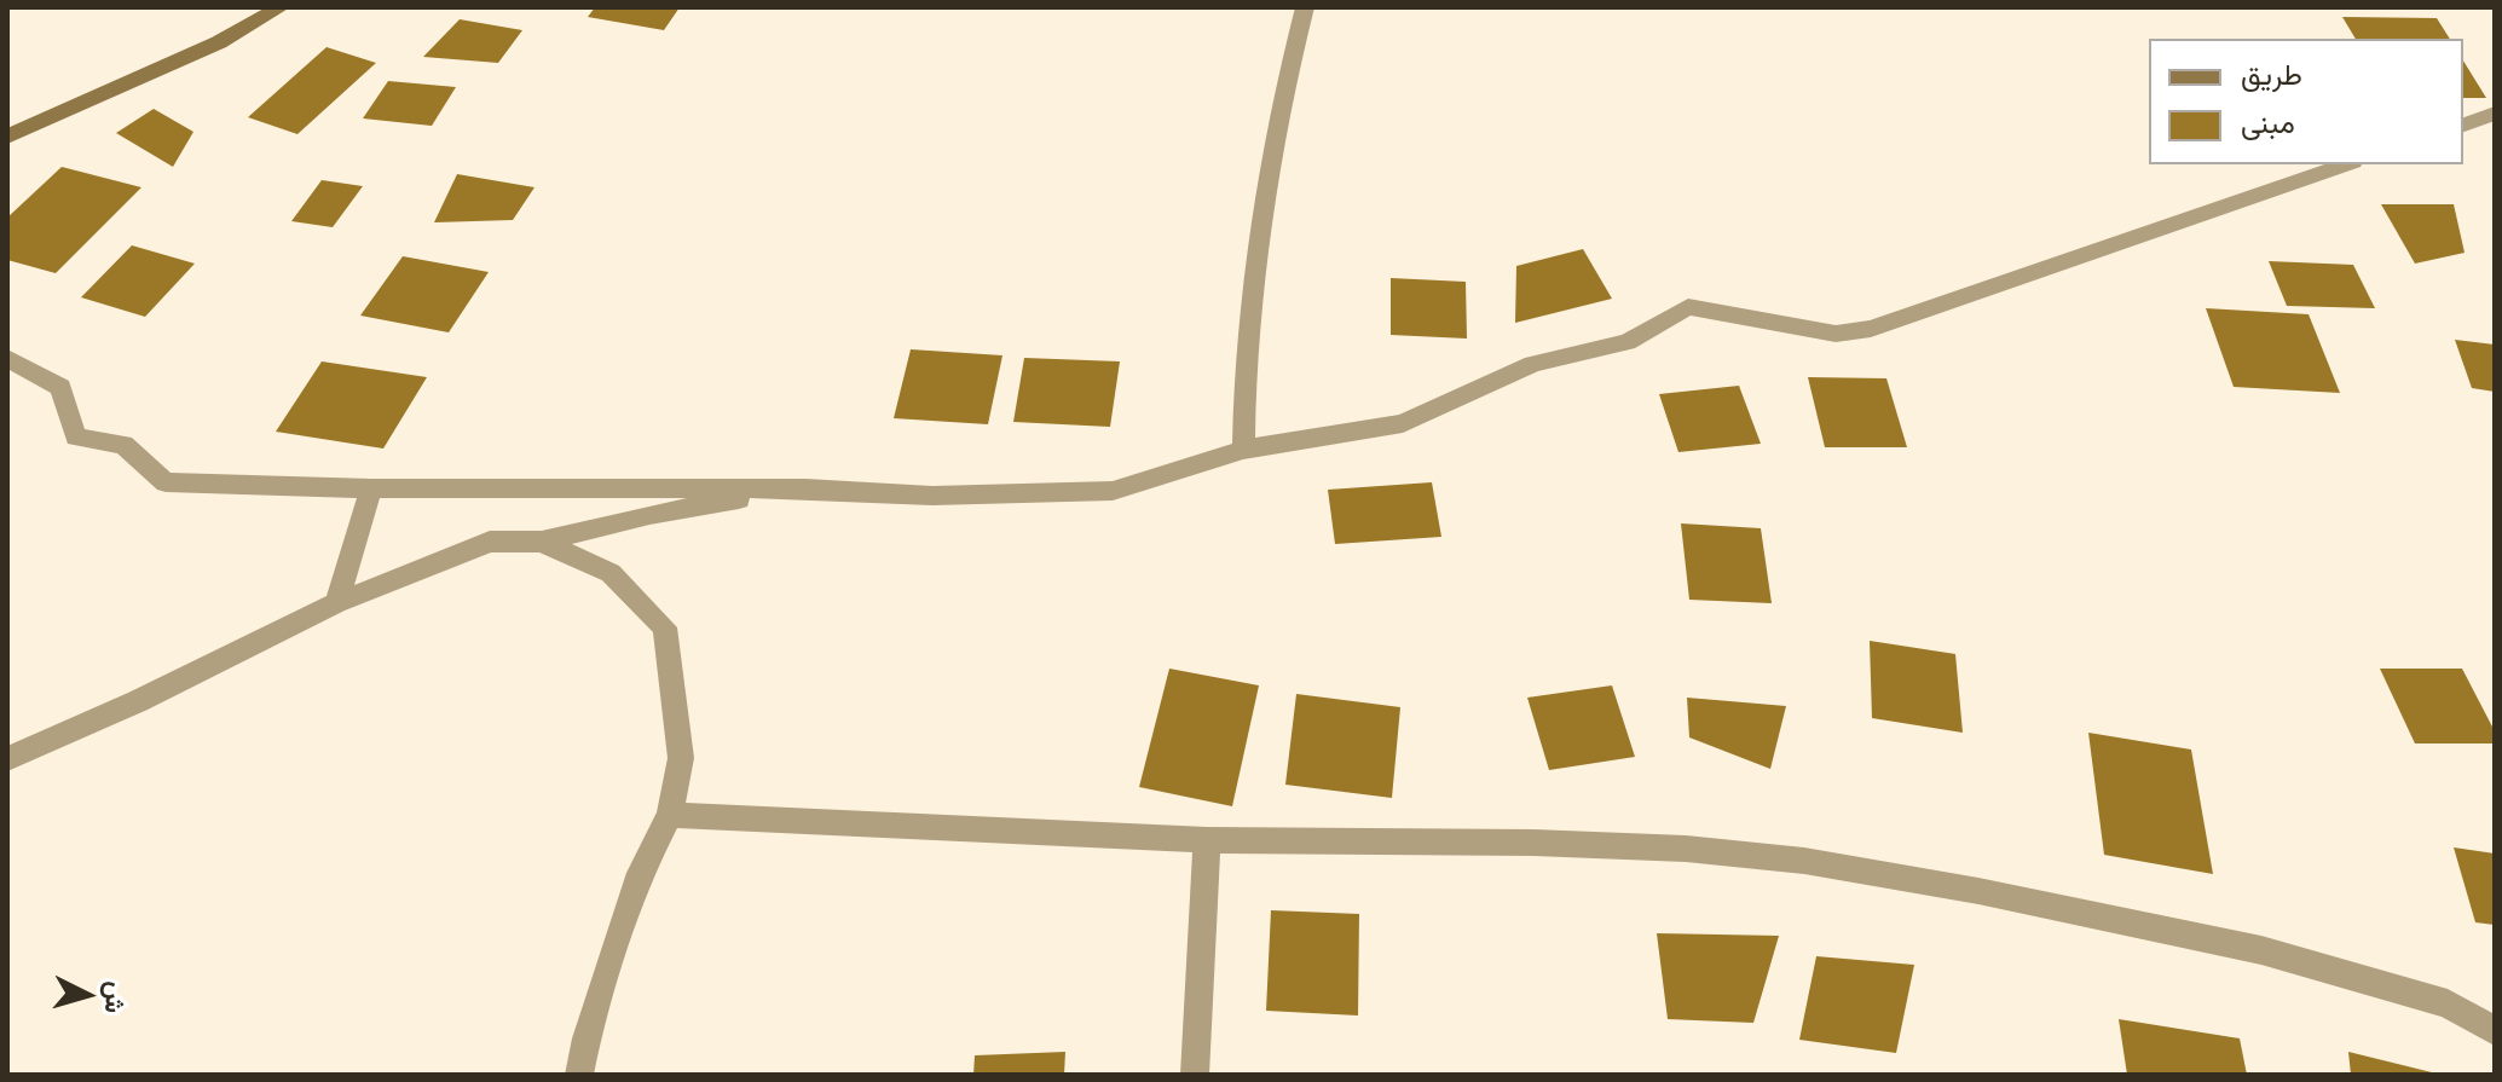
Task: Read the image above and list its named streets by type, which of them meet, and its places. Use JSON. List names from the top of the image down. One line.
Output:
{"legend":["طريق","مبنى"],"north":"right"}
